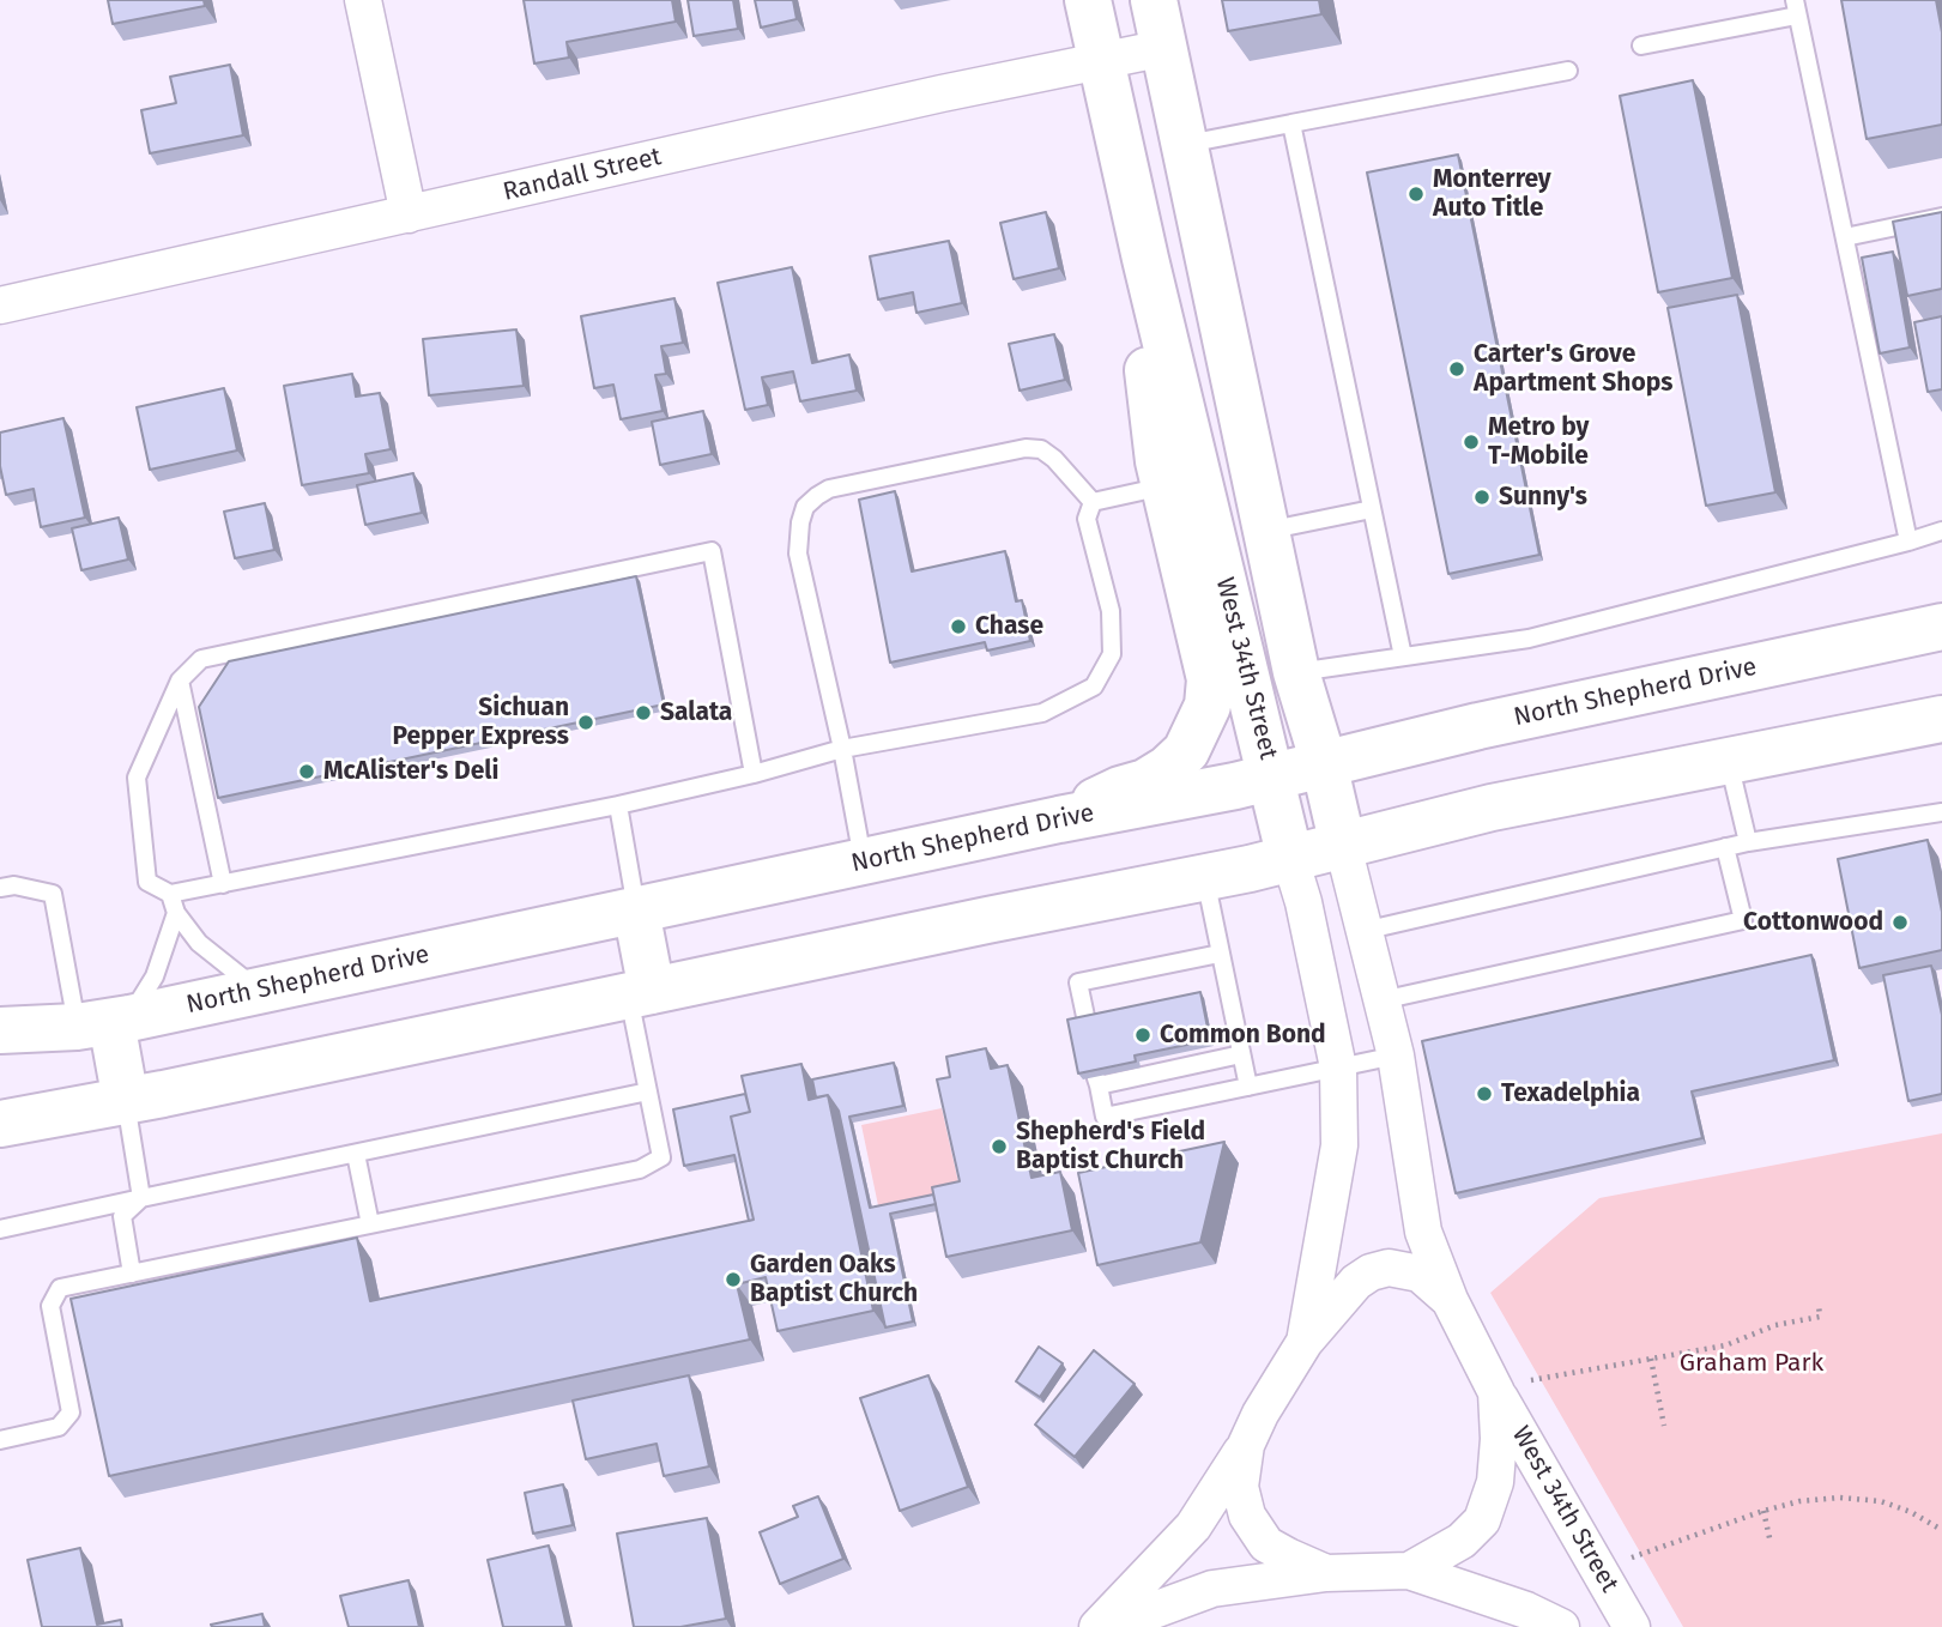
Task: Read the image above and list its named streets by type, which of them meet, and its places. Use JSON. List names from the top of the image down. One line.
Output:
{"streets":{"main road":["West 34th Street","North Shepherd Drive"],"street":["Randall Street"]},"crossings":[["Randall Street","West 34th Street"],["West 34th Street","North Shepherd Drive"]],"parks":["Graham Park"],"places":["Monterrey Auto Title","Carter's Grove Apartment Shops","Metro by T-Mobile","Sunny's","Chase","Salata","Sichuan Pepper Express","McAlister's Deli","Cottonwood","Common Bond","Texadelphia","Shepherd's Field Baptist Church","Garden Oaks Baptist Church"]}
